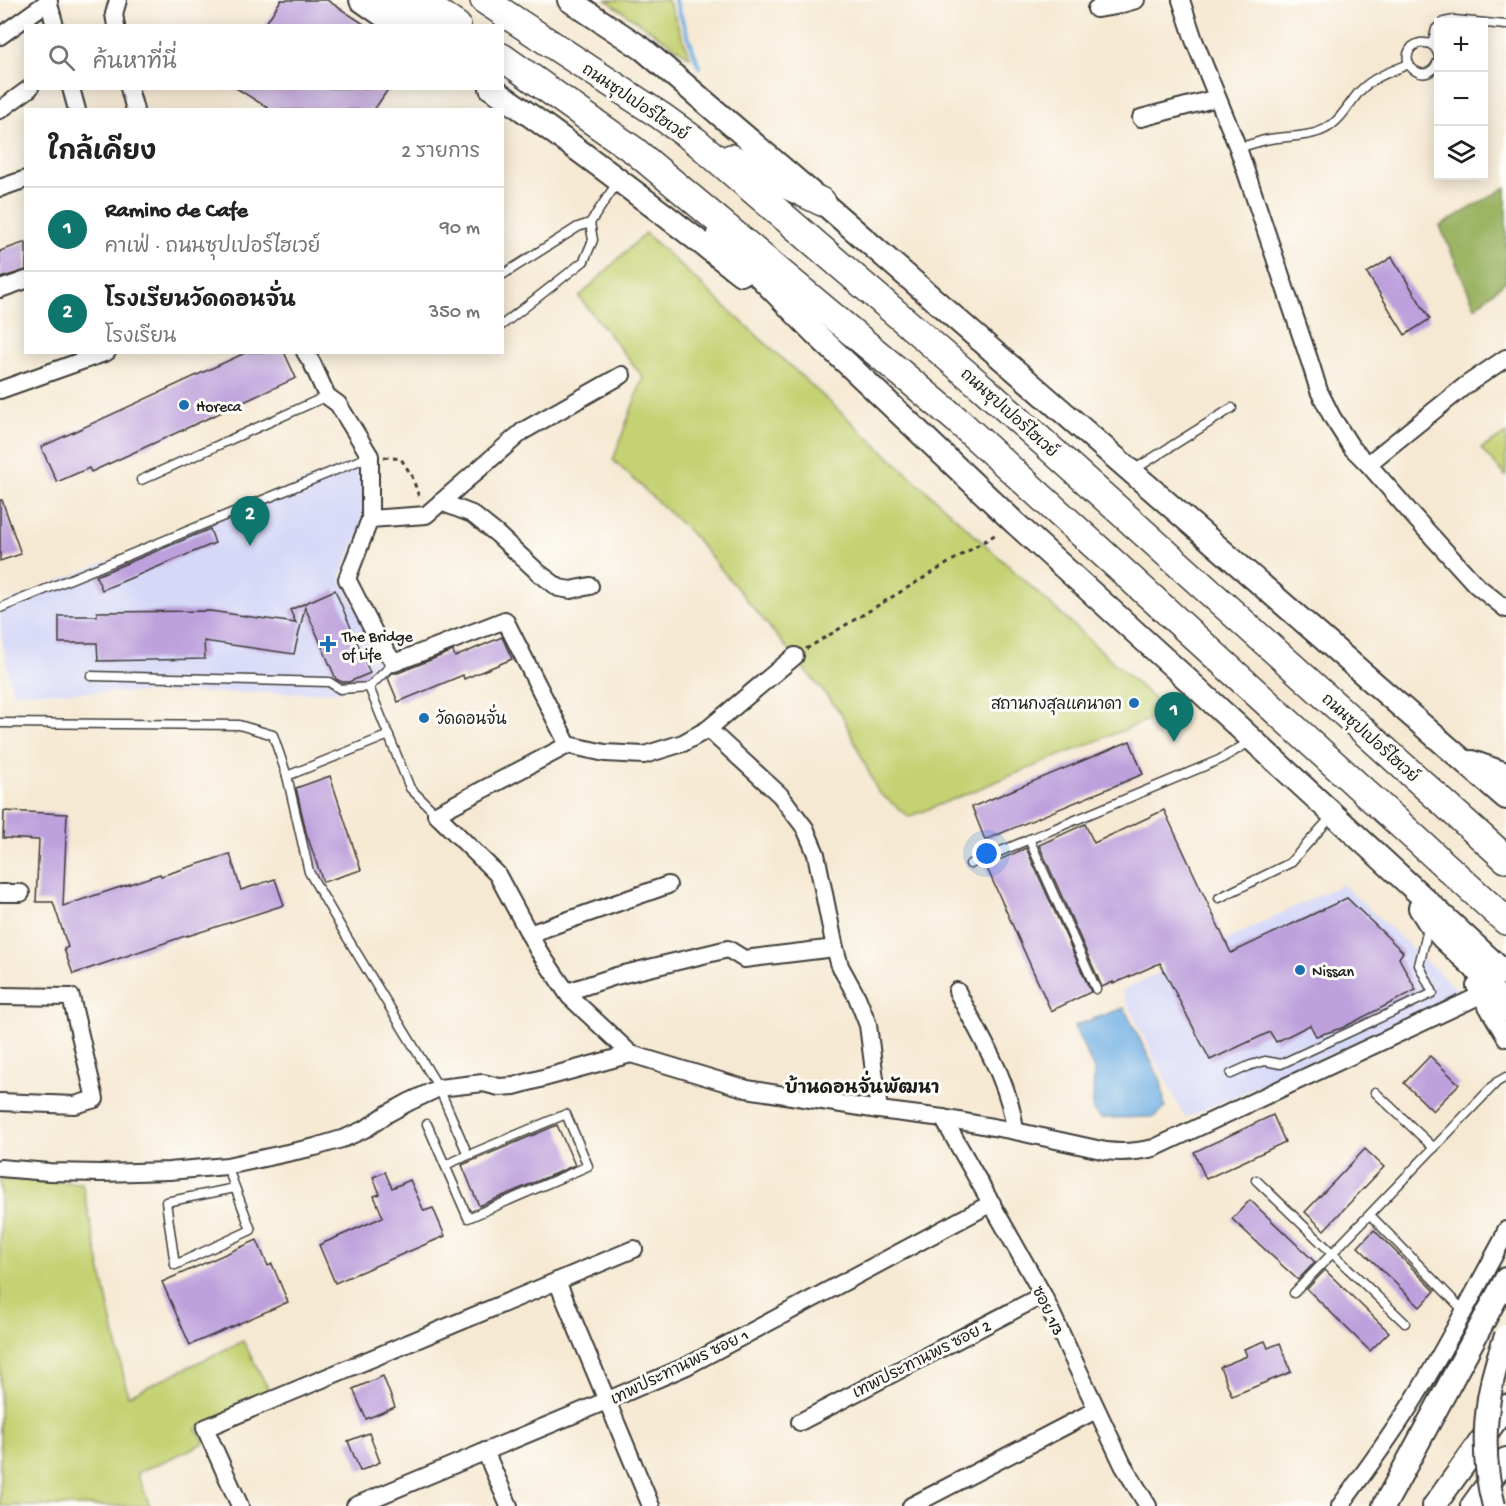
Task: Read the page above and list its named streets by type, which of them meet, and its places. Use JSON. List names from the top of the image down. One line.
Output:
{"streets":{"highway":["ถนนซุปเปอร์ไฮเวย์"],"street":["ซอย 1/3","เทพประทานพร ซอย 2","เทพประทานพร ซอย 1"]},"crossings":[["ซอย 1/3","เทพประทานพร ซอย 2"],["ซอย 1/3","เทพประทานพร ซอย 1"]],"districts":["บ้านดอนจั่นพัฒนา"],"places":{"other":["Horeca","สถานกงสุลแคนาดา","วัดดอนจั่น","Nissan"],"health":["The Bridge of Life"]},"page":{"map_buttons":["+","−"],"search":"ค้นหาที่นี่","heading":["ใกล้เคียง","2 รายการ"],"list":[{"mark":"1","name":"Ramino de Cafe","note":"คาเฟ่ · ถนนซุปเปอร์ไฮเวย์","value":"90 m"},{"mark":"2","name":"โรงเรียนวัดดอนจั่น","note":"โรงเรียน","value":"350 m"}],"pins":["2","1"]}}
